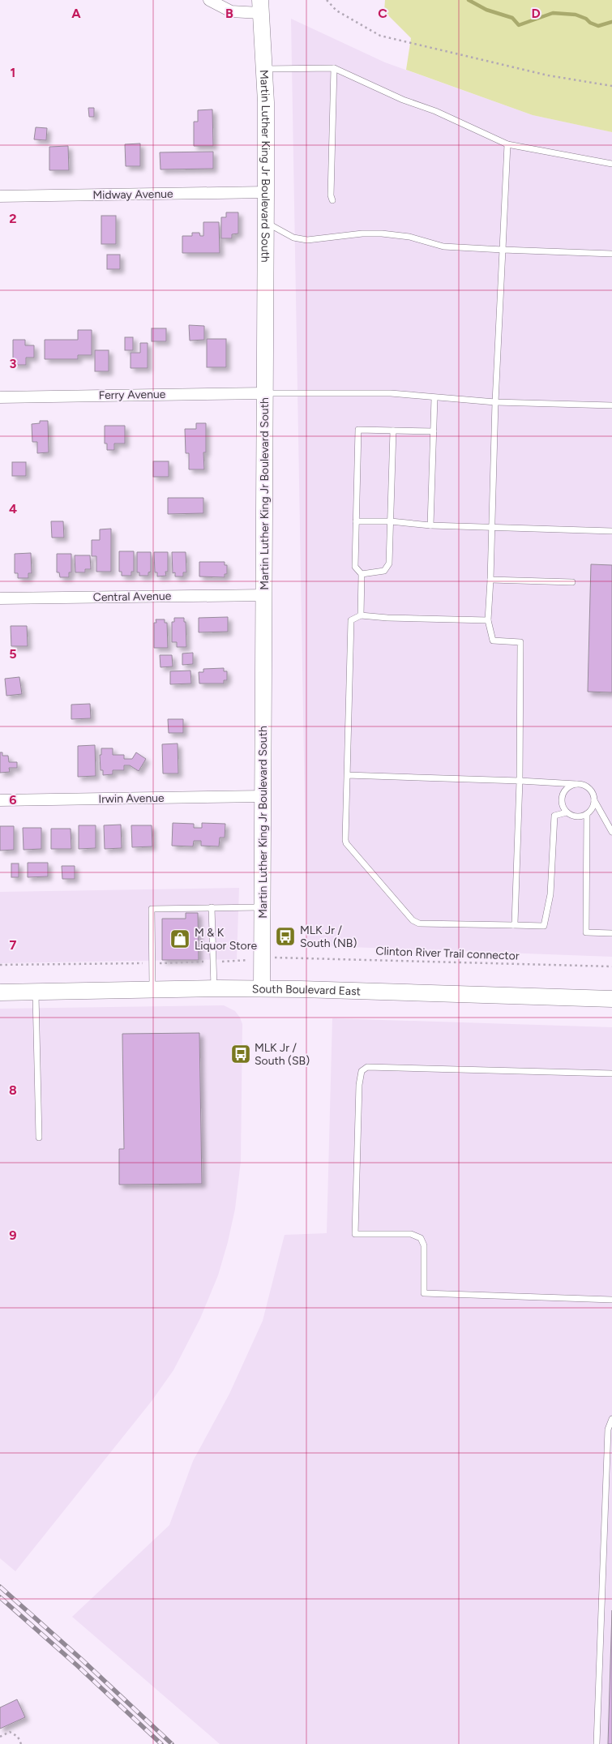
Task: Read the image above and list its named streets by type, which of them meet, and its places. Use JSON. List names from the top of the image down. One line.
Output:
{"streets":{"main road":["Martin Luther King Jr Boulevard South","South Boulevard East"],"street":["Midway Avenue","Ferry Avenue","Central Avenue","Irwin Avenue"],"path":["Clinton River Trail connector"]},"crossings":[["Martin Luther King Jr Boulevard South","Midway Avenue"],["Martin Luther King Jr Boulevard South","Ferry Avenue"],["Martin Luther King Jr Boulevard South","Central Avenue"],["Martin Luther King Jr Boulevard South","Irwin Avenue"],["Martin Luther King Jr Boulevard South","South Boulevard East"]],"places":{"bus stop":["MLK Jr / South (NB)","MLK Jr / South (SB)"],"shop":["M & K Liquor Store"]},"grid":{"columns":["A","B","C","D"],"rows":["1","2","3","4","5","6","7","8","9"]}}
